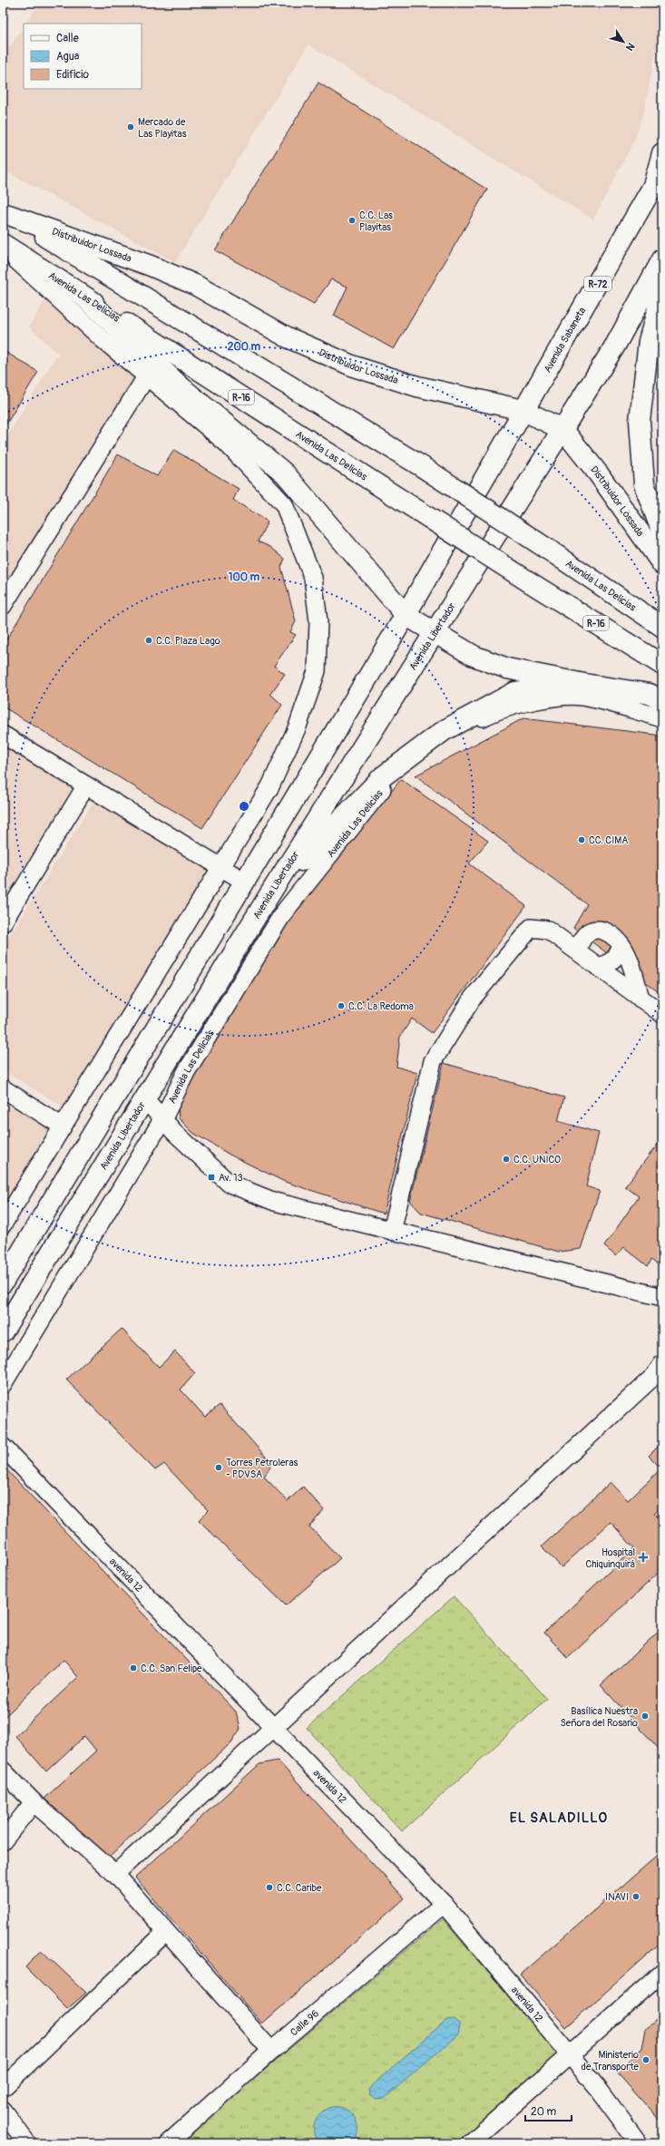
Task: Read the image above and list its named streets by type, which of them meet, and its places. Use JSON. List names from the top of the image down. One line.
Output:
{"streets":{"main road":["Distribuidor Lossada","R-72","Avenida Las Delicias","Avenida Sabaneta","R-16","Avenida Libertador"],"street":["avenida 12","Calle 96"]},"crossings":[["Distribuidor Lossada","R-72"],["Distribuidor Lossada","Avenida Las Delicias"],["Distribuidor Lossada","Avenida Sabaneta"],["Distribuidor Lossada","Avenida Libertador"],["R-72","Avenida Sabaneta"],["avenida 12","Calle 96"]],"districts":["EL SALADILLO"],"places":{"other":["Mercado de Las Playitas","C.C. Las Playitas","C.C. Plaza Lago","CC. CIMA","C.C. La Redoma","C.C. UNICO","Torres Petroleras - PDVSA","C.C. San Felipe","Basílica Nuestra Señora del Rosario","C.C. Caribe","INAVI","Ministerio de Transporte"],"transit":["Av. 13"],"health":["Hospital Chiquinquirá"]},"legend":["Calle","Agua","Edificio"],"scale_bar":"20 m","north":"bottom right","rings":["200 m","100 m"]}
